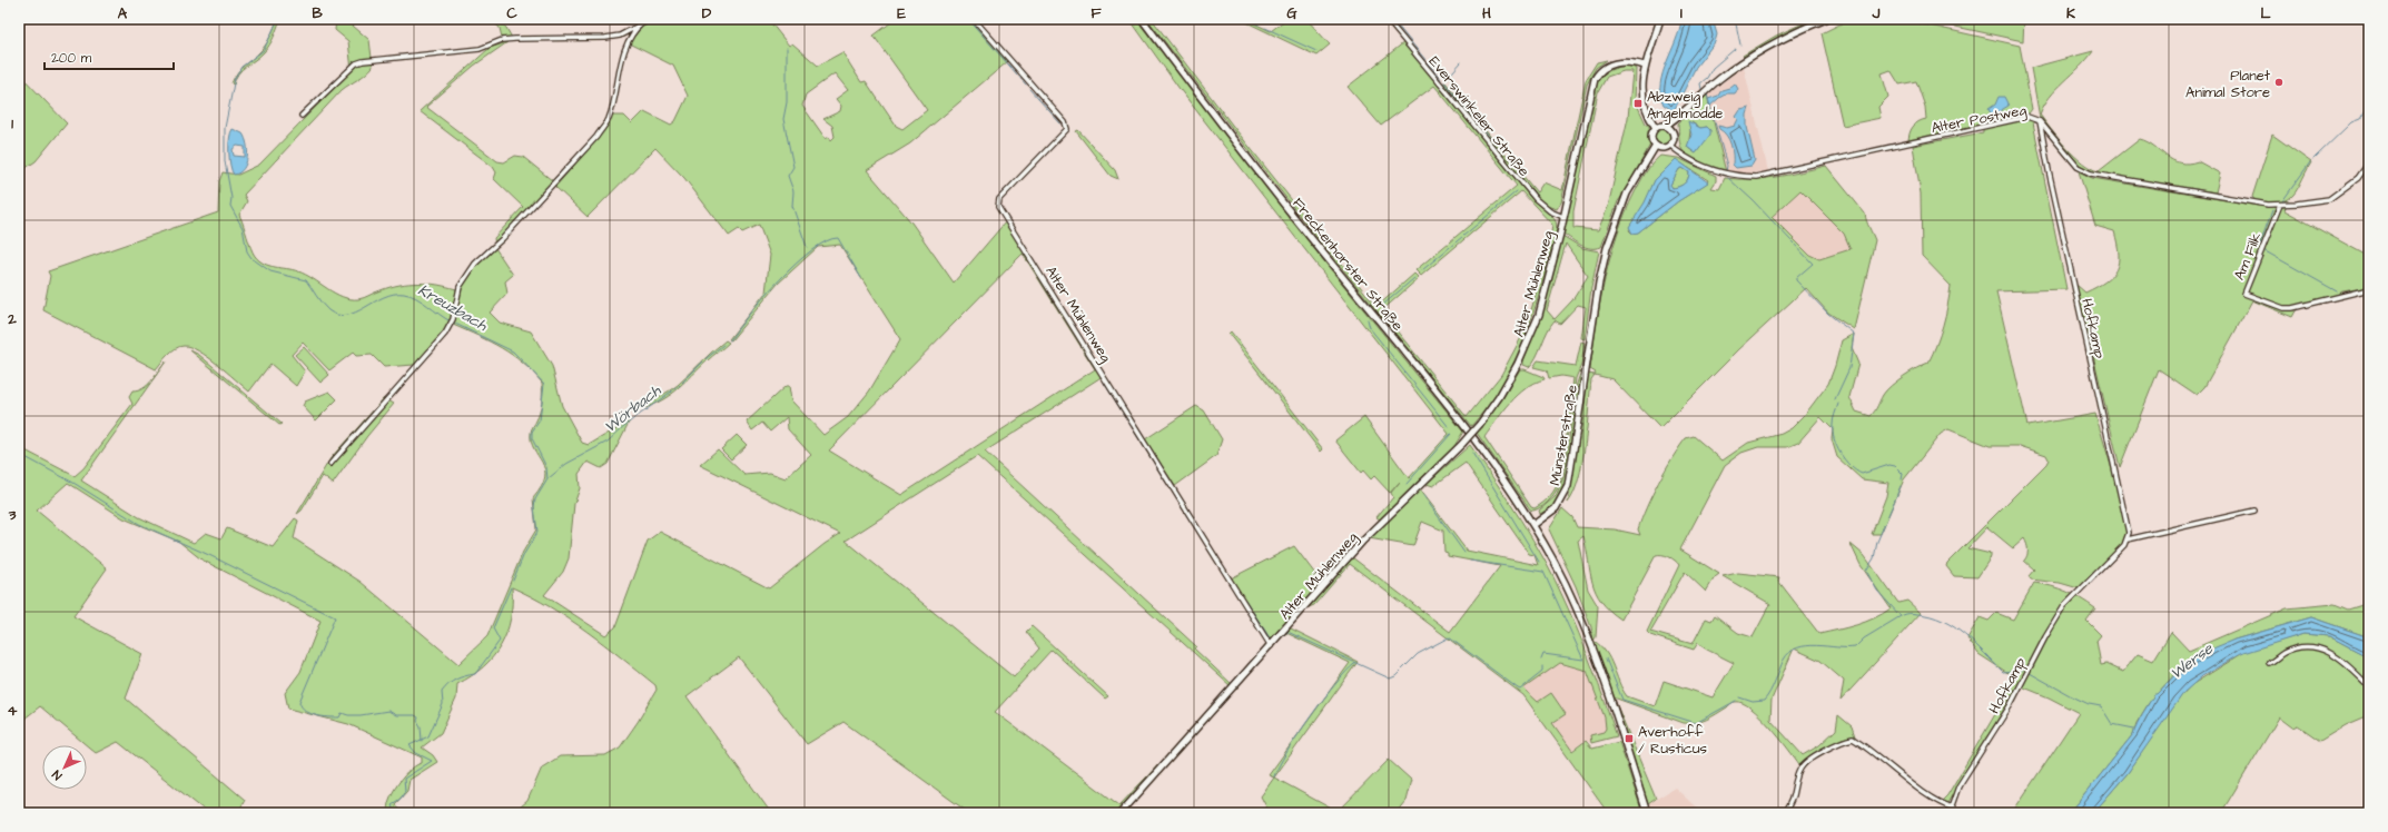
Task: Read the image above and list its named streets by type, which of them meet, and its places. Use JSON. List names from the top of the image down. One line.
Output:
{"streets":{"main road":["Freckenhorster Straße","Alter Mühlenweg","Münsterstraße"],"street":["Everswinkeler Straße","Alter Postweg","Am Filk","Hofkamp"]},"crossings":[["Everswinkeler Straße","Alter Mühlenweg"],["Alter Postweg","Am Filk"],["Alter Postweg","Hofkamp"],["Alter Postweg","Münsterstraße"],["Freckenhorster Straße","Münsterstraße"]],"water":["Kreuzbach","Wörbach","Werse"],"places":{"other":["Planet Animal Store"],"transit":["Abzweig Angelmodde","Averhoff / Rusticus"]},"scale_bar":"200 m","north":"bottom left","grid":{"columns":["A","B","C","D","E","F","G","H","I","J","K","L"],"rows":["1","2","3","4"]}}
